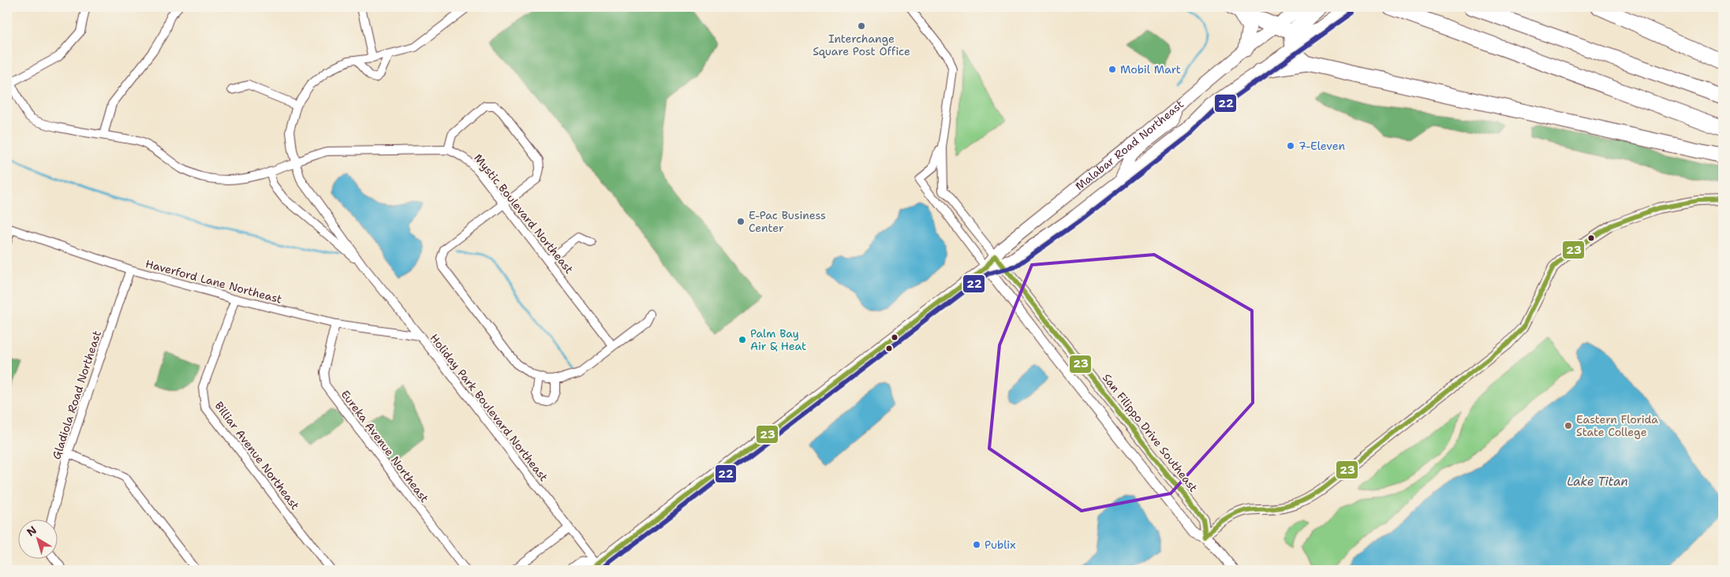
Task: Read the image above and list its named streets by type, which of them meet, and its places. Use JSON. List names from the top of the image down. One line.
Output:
{"streets":{"main road":["Malabar Road Northeast"],"street":["Mystic Boulevard Northeast","Haverford Lane Northeast","Gladiola Road Northeast","Holiday Park Boulevard Northeast","San Filippo Drive Southeast","Eureka Avenue Northeast","Billiar Avenue Northeast"]},"crossings":[["Malabar Road Northeast","San Filippo Drive Southeast"],["Mystic Boulevard Northeast","Holiday Park Boulevard Northeast"],["Haverford Lane Northeast","Gladiola Road Northeast"],["Haverford Lane Northeast","Holiday Park Boulevard Northeast"],["Haverford Lane Northeast","Eureka Avenue Northeast"],["Haverford Lane Northeast","Billiar Avenue Northeast"]],"water":["Lake Titan"],"places":["Interchange Square Post Office","Mobil Mart","7-Eleven","E-Pac Business Center","Palm Bay Air & Heat","Eastern Florida State College","Publix"],"lines":["transit line 22","transit line 23"],"north":"top left"}
